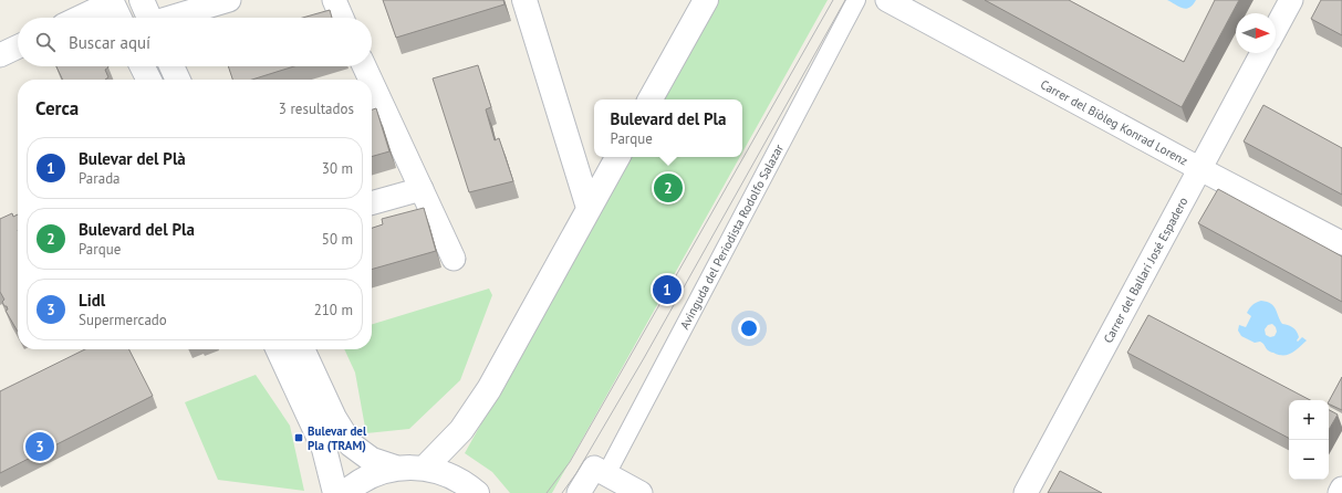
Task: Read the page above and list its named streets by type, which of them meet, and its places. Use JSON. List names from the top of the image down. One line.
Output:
{"streets":{"street":["Carrer del Biòleg Konrad Lorenz","Avinguda del Periodista Rodolfo Salazar","Carrer del Ballarí José Espadero"]},"crossings":[["Carrer del Biòleg Konrad Lorenz","Carrer del Ballarí José Espadero"]],"places":{"transit":["Bulevar del Pla (TRAM)"]},"north":"right","page":{"search":"Buscar aquí","heading":["Cerca","3 resultados"],"popup":["Bulevard del Pla","Parque"],"list":[{"mark":"1","name":"Bulevar del Plà","note":"Parada","value":"30 m"},{"mark":"2","name":"Bulevard del Pla","note":"Parque","value":"50 m"},{"mark":"3","name":"Lidl","note":"Supermercado","value":"210 m"}],"pins":["2","1","3"],"map_buttons":["+","−"]}}
